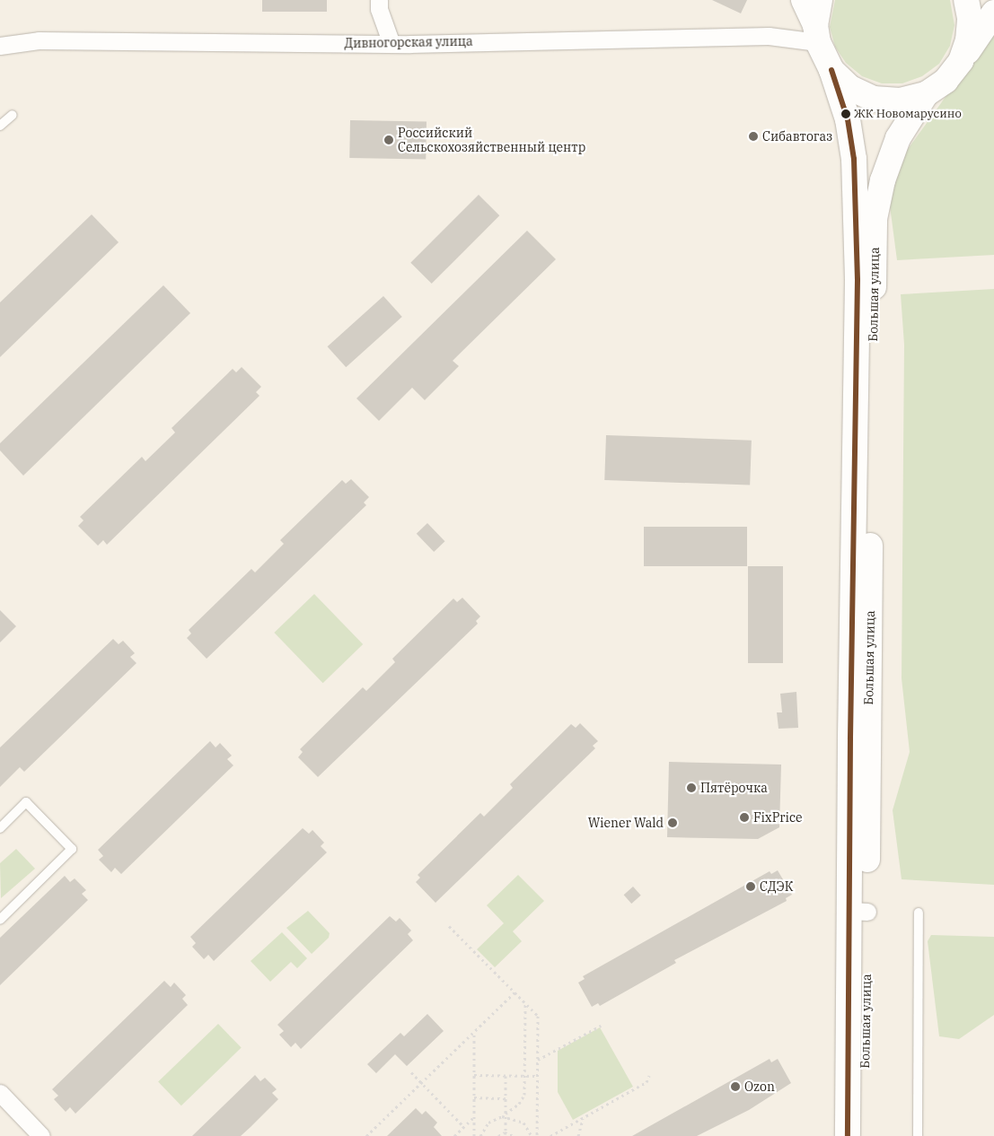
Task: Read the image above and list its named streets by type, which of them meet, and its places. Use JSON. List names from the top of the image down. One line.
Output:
{"streets":{"main road":["Большая улица"],"street":["Дивногорская улица"]},"places":["ЖК Новомарусино","Сибавтогаз","Российский Сельскохозяйственный центр","Пятёрочка","FixPrice","Wiener Wald","СДЭК","Ozon"]}
